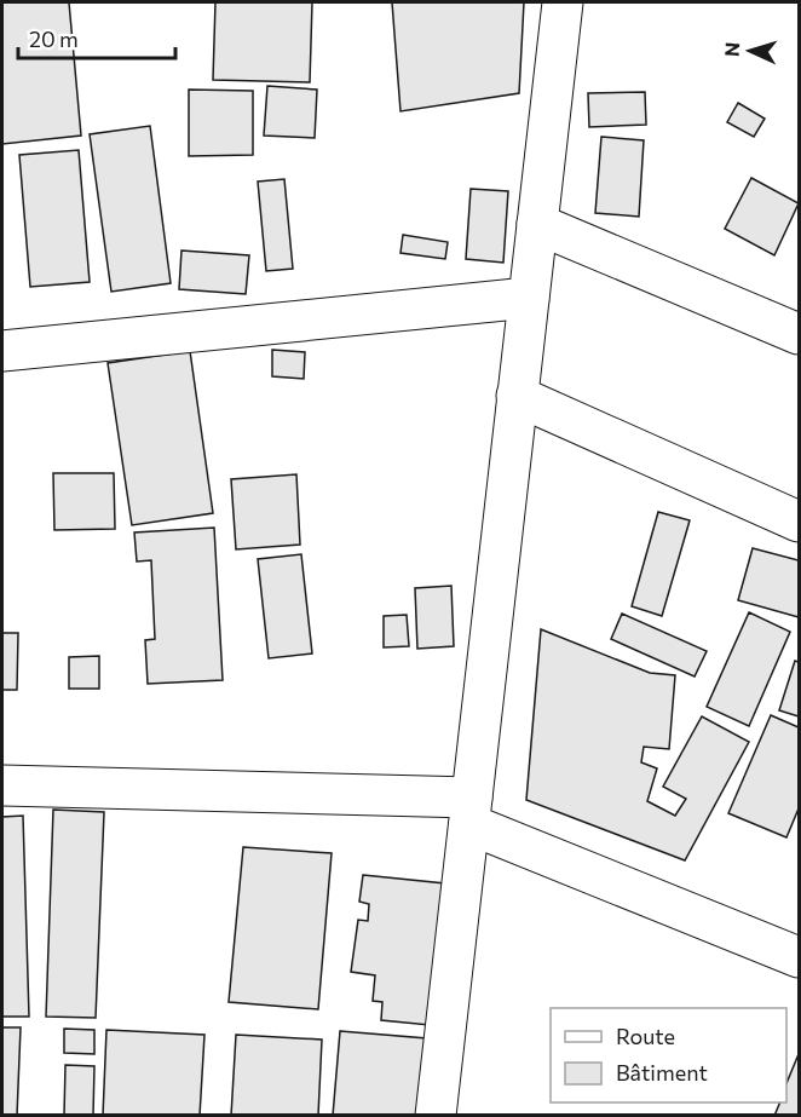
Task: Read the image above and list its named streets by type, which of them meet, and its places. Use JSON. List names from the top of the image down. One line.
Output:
{"legend":["Route","Bâtiment"],"scale_bar":"20 m","north":"left"}
